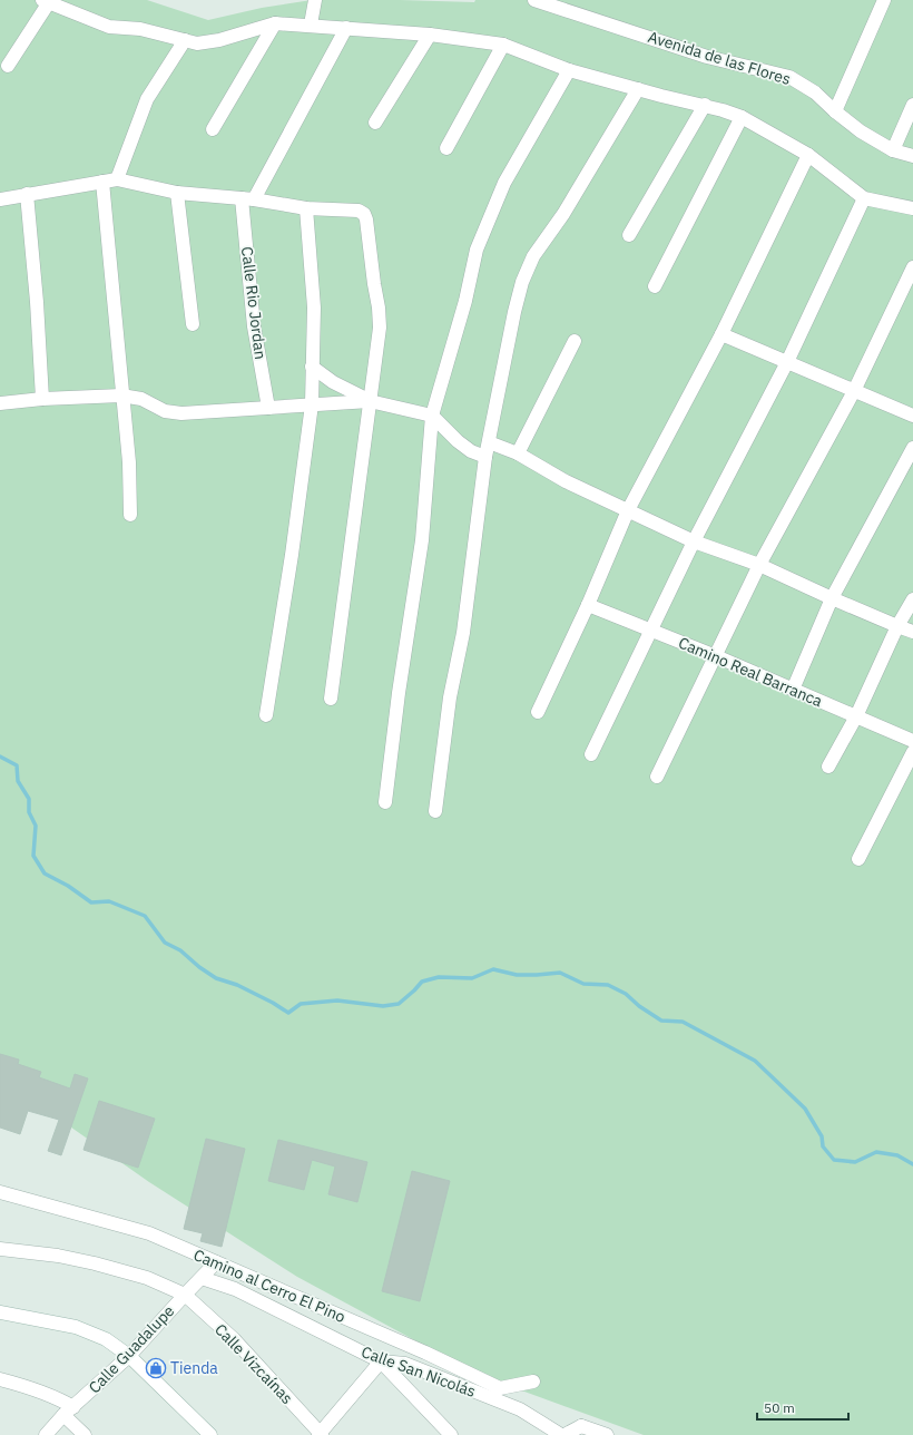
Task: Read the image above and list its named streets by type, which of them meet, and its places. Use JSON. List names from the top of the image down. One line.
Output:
{"streets":{"street":["Avenida de las Flores","Calle Rio Jordan","Camino Real Barranca","Camino al Cerro El Pino","Calle Guadalupe","Calle Vizcaínas","Calle San Nicolás"]},"crossings":[["Camino al Cerro El Pino","Calle Guadalupe"],["Calle Guadalupe","Calle Vizcaínas"],["Calle Guadalupe","Calle San Nicolás"]],"places":{"shop":["Tienda"]},"scale_bar":"50 m"}
